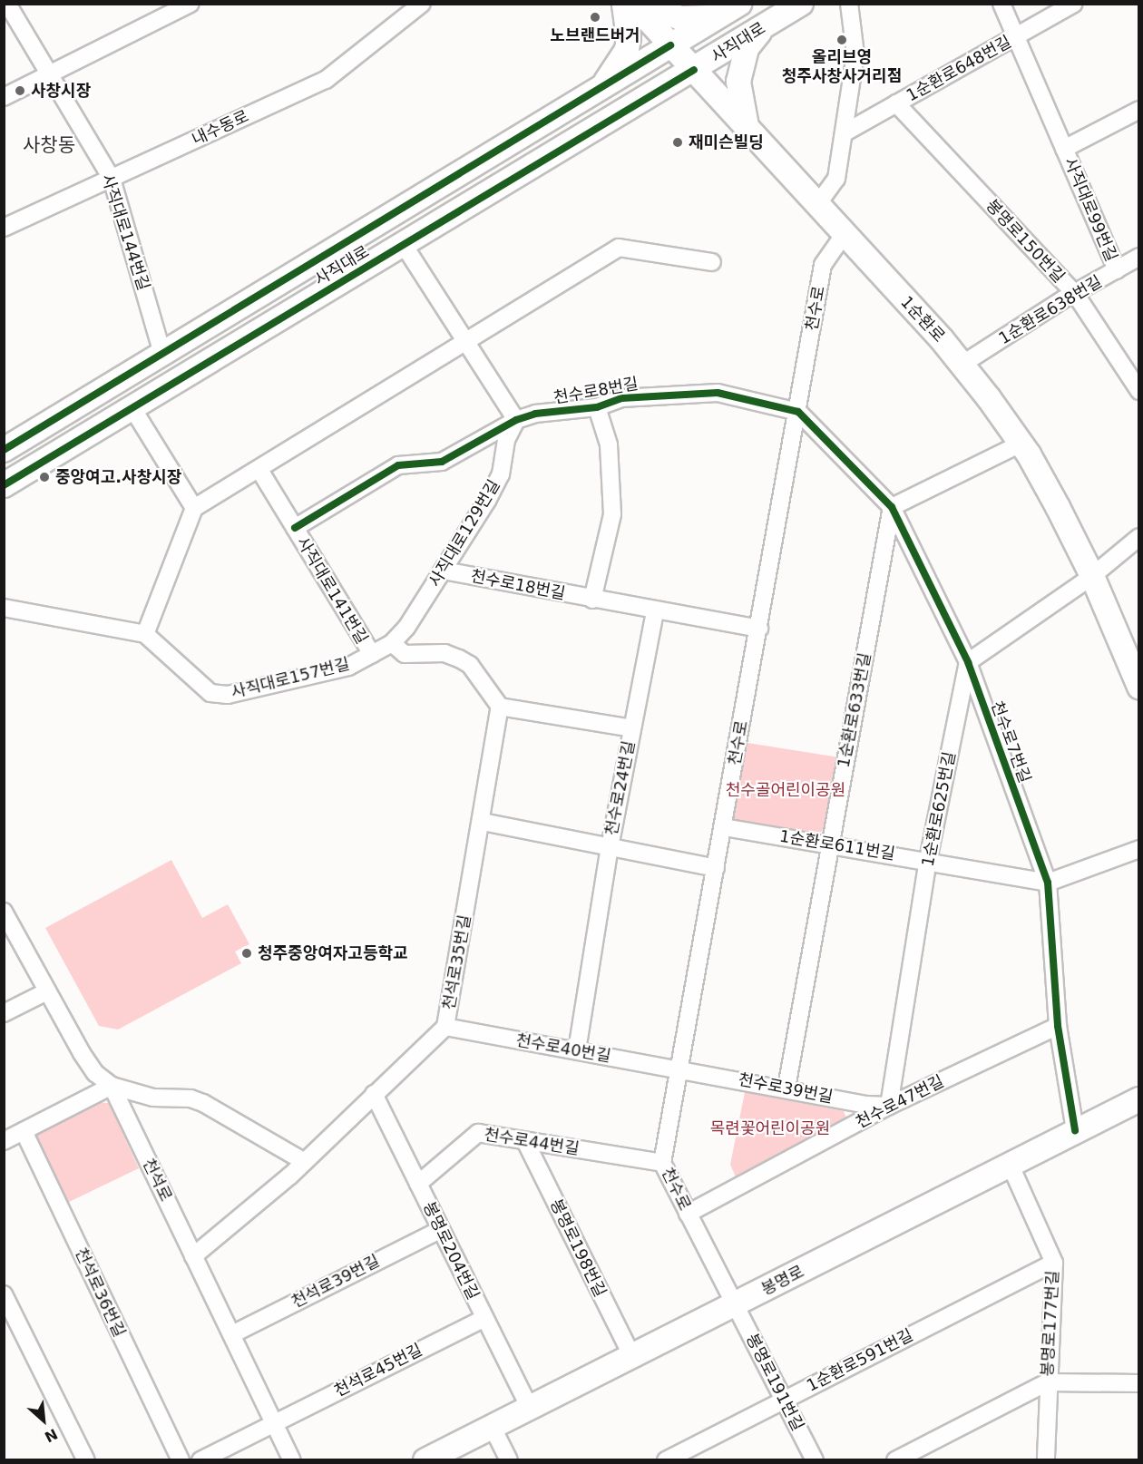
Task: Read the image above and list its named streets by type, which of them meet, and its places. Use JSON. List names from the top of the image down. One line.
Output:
{"streets":{"main road":["사직대로","1순환로","봉명로"],"street":["1순환로648번길","내수동로","사직대로99번길","사직대로144번길","봉명로150번길","천수로","1순환로638번길","천수로8번길","사직대로129번길","천수로18번길","사직대로141번길","사직대로157번길","1순환로633번길","천수로7번길","천수로24번길","1순환로625번길","1순환로611번길","천석로35번길","천수로40번길","천수로39번길","천수로47번길","천수로44번길","천석로","봉명로198번길","봉명로204번길","천석로39번길","천석로36번길","봉명로177번길","1순환로591번길","천석로45번길","봉명로191번길"]},"crossings":[["사직대로","사직대로144번길"],["사직대로","1순환로"],["1순환로648번길","사직대로99번길"],["1순환로648번길","봉명로150번길"],["내수동로","사직대로144번길"],["사직대로99번길","1순환로638번길"],["봉명로150번길","1순환로638번길"],["천수로","1순환로"],["천수로","천수로8번길"],["천수로","천수로18번길"],["천수로","천수로7번길"],["천수로","1순환로611번길"],["천수로","천수로40번길"],["천수로","천수로39번길"],["천수로","천수로47번길"],["천수로","천수로44번길"],["천수로","봉명로"],["천수로","봉명로191번길"],["1순환로638번길","1순환로"],["천수로8번길","사직대로129번길"],["천수로8번길","천수로18번길"],["천수로8번길","사직대로141번길"],["천수로8번길","천수로7번길"],["사직대로129번길","천수로18번길"],["사직대로129번길","사직대로141번길"],["사직대로129번길","사직대로157번길"],["사직대로141번길","사직대로157번길"],["1순환로633번길","천수로7번길"],["1순환로633번길","1순환로611번길"],["1순환로633번길","천수로39번길"],["천수로7번길","1순환로625번길"],["천수로7번길","1순환로611번길"],["천수로7번길","천수로47번길"],["천수로7번길","봉명로"],["천수로24번길","천석로35번길"],["천수로24번길","천수로40번길"],["1순환로625번길","1순환로611번길"],["1순환로625번길","천수로39번길"],["1순환로625번길","천수로47번길"],["천석로35번길","천수로40번길"],["천석로35번길","천석로"],["천석로35번길","봉명로204번길"],["천수로40번길","천수로39번길"],["천수로39번길","천수로47번길"],["천수로44번길","봉명로198번길"],["천수로44번길","봉명로204번길"],["천석로","천석로39번길"],["천석로","천석로45번길"],["봉명로198번길","봉명로"],["봉명로204번길","봉명로"],["봉명로204번길","천석로39번길"],["봉명로204번길","천석로45번길"],["봉명로","봉명로177번길"],["봉명로","봉명로191번길"],["봉명로177번길","1순환로591번길"],["1순환로591번길","봉명로191번길"]],"districts":["사창동"],"parks":["천수골어린이공원","목련꽃어린이공원"],"places":["노브랜드버거","올리브영 청주사창사거리점","사창시장","재미슨빌딩","중앙여고.사창시장","청주중앙여자고등학교"],"north":"bottom right"}
